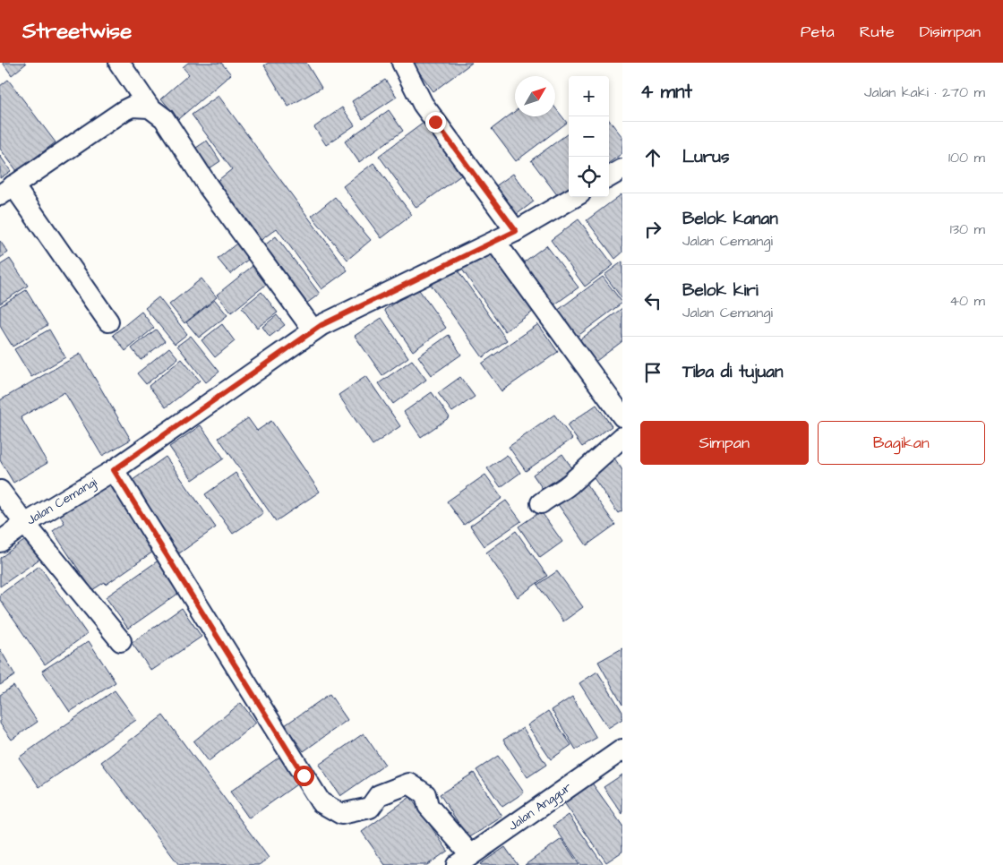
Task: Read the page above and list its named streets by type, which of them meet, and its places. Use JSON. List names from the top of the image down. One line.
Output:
{"streets":{"street":["Jalan Cemangi","Jalan Anggur"]},"north":"top right","page":{"header":"Streetwise","nav":["Peta","Rute","Disimpan"],"heading":["4 mnt","Jalan kaki · 270 m"],"map_buttons":["+","−"],"list":[["Lurus","100 m"],["Belok kanan","Jalan Cemangi","130 m"],["Belok kiri","Jalan Cemangi","40 m"],"Tiba di tujuan"],"buttons":["Simpan","Bagikan"]}}
